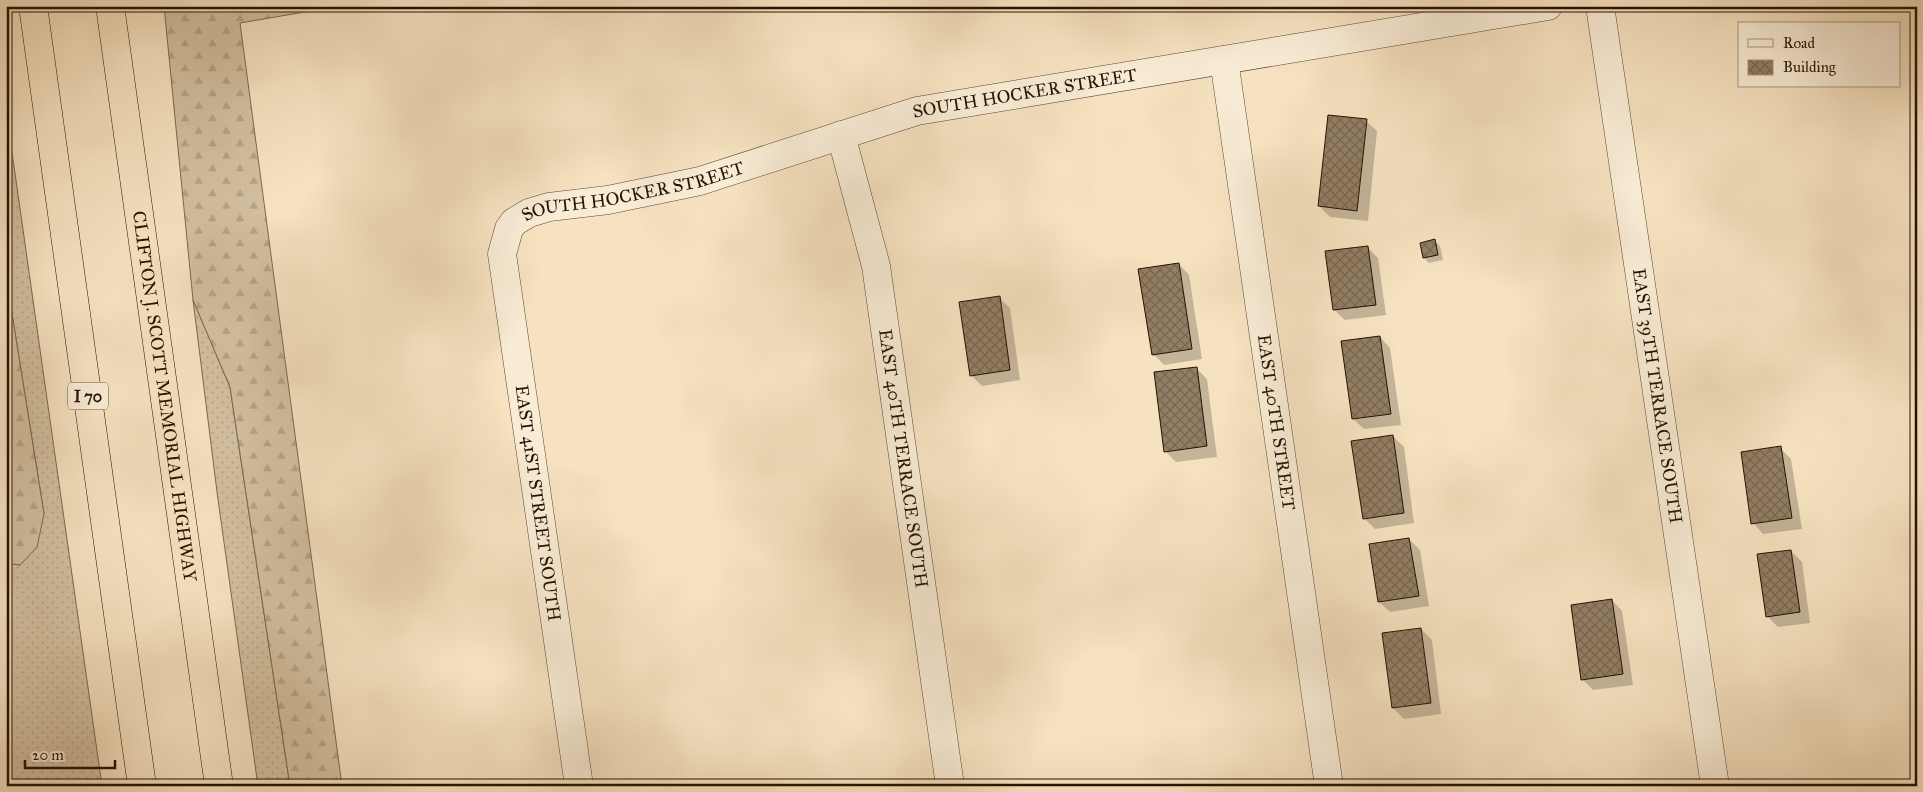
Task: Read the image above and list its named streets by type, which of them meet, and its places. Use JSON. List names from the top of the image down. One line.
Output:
{"streets":{"highway":["I 70","CLIFTON J. SCOTT MEMORIAL HIGHWAY"],"street":["SOUTH HOCKER STREET","EAST 39TH TERRACE SOUTH","EAST 40TH STREET","EAST 40TH TERRACE SOUTH","EAST 41ST STREET SOUTH"]},"crossings":[["SOUTH HOCKER STREET","EAST 40TH STREET"],["SOUTH HOCKER STREET","EAST 40TH TERRACE SOUTH"],["SOUTH HOCKER STREET","EAST 41ST STREET SOUTH"]],"legend":["Road","Building"],"scale_bar":"20 m"}
